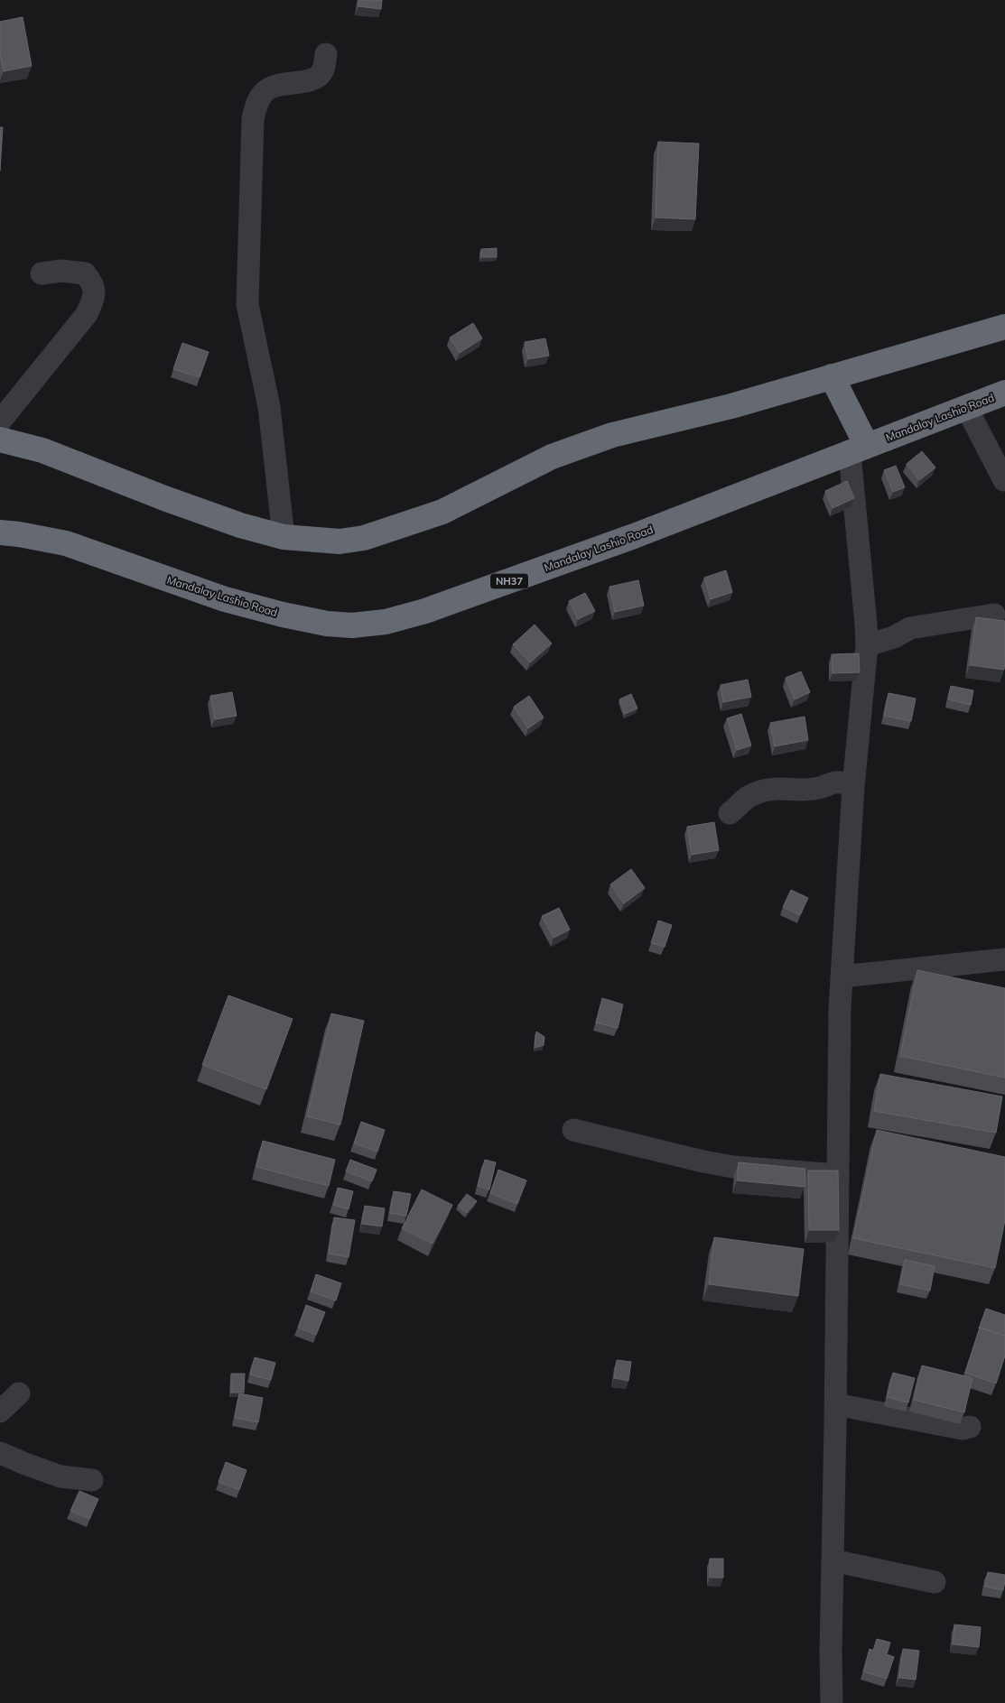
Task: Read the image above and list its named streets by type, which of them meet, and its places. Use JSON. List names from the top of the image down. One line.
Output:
{"streets":{"highway":["Mandalay Lashio Road","NH37"]}}
